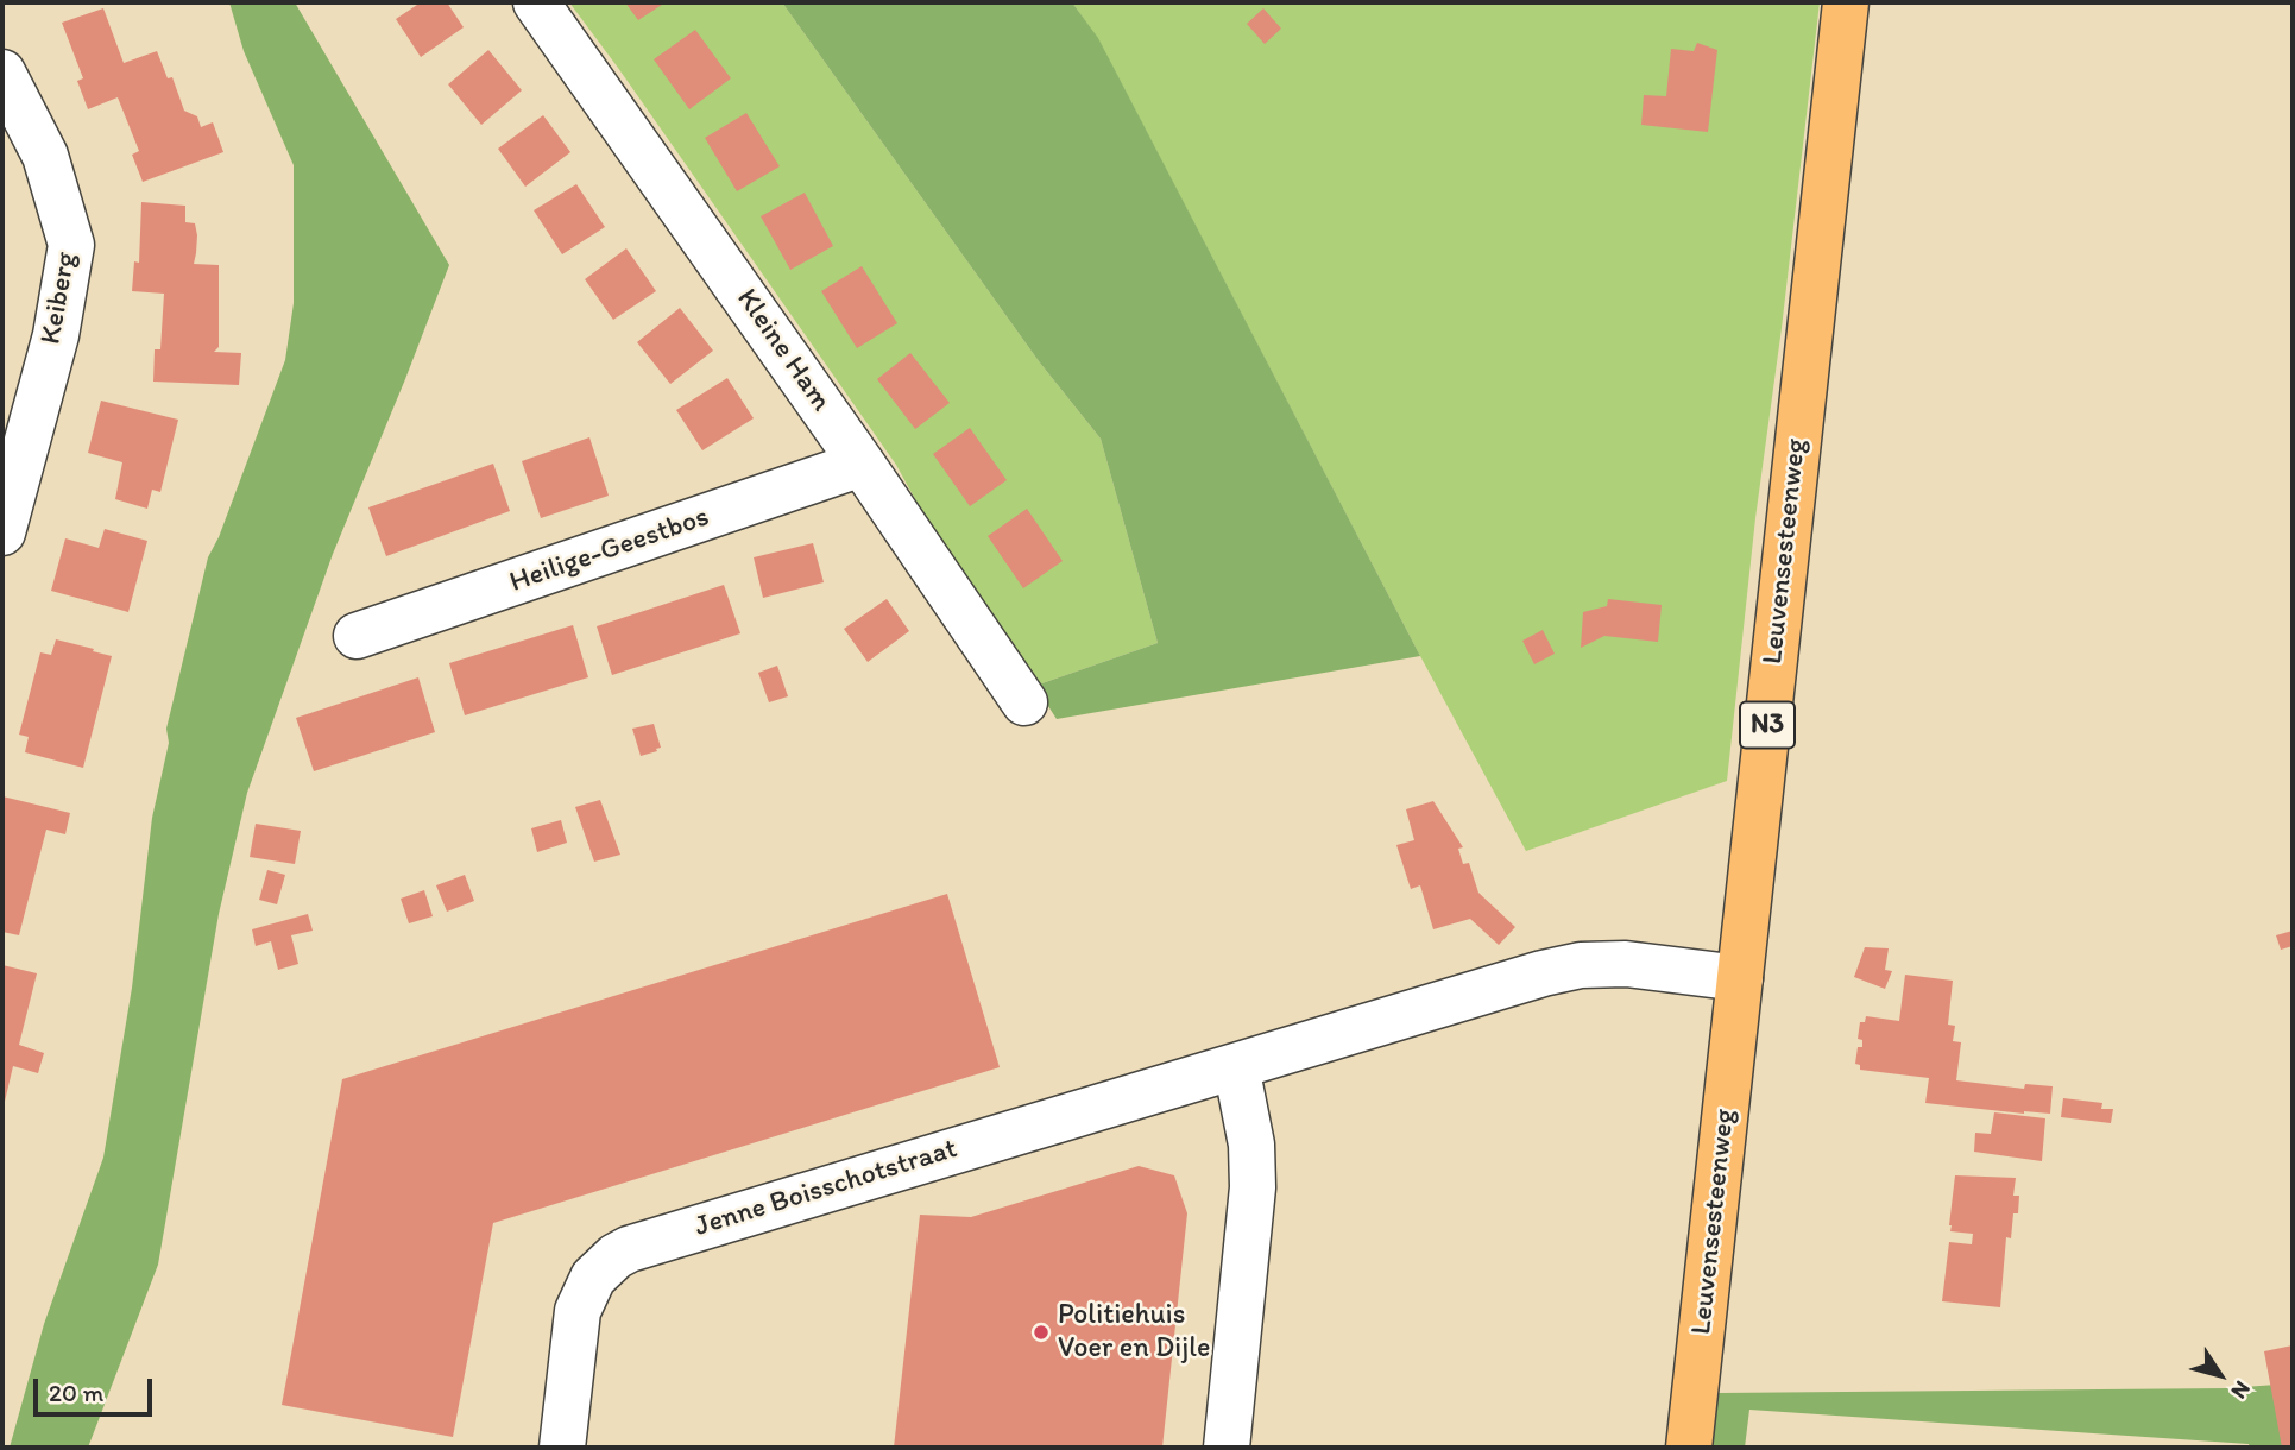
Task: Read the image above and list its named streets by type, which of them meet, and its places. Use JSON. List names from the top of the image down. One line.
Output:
{"streets":{"main road":["Leuvensesteenweg","N3"],"street":["Keiberg","Kleine Ham","Heilige-Geestbos","Jenne Boisschotstraat"]},"crossings":[["Kleine Ham","Heilige-Geestbos"],["Leuvensesteenweg","Jenne Boisschotstraat"]],"places":["Politiehuis Voer en Dijle"],"scale_bar":"20 m","north":"bottom right"}
